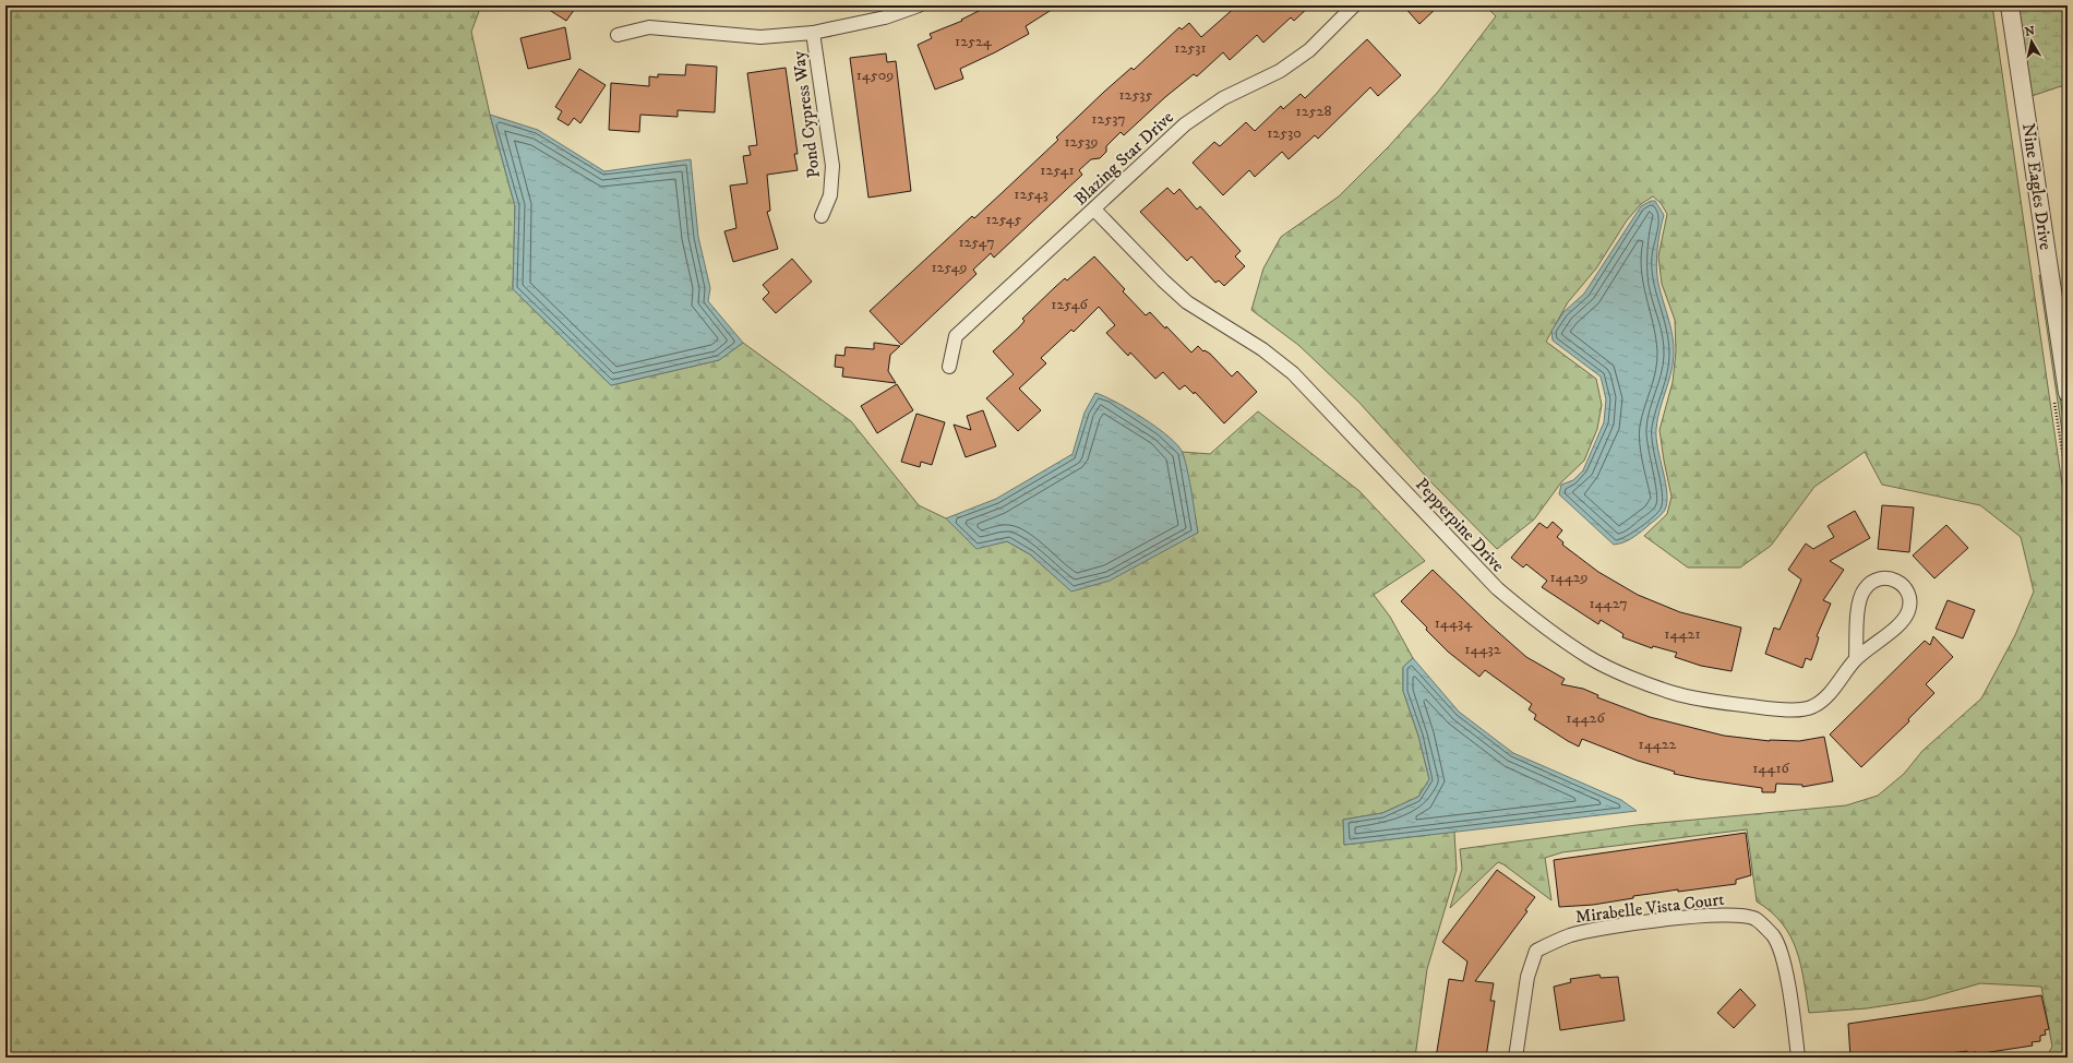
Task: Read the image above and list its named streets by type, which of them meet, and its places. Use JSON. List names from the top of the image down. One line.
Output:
{"streets":{"street":["Pond Cypress Way","Blazing Star Drive","Nine Eagles Drive","Pepperpine Drive","Mirabelle Vista Court"]},"crossings":[["Blazing Star Drive","Pepperpine Drive"]],"house_numbers":["12524","12531","14509","12535","12528","12537","12530","12539","12541","12543","12545","12547","12549","12546","14429","14427","14434","14421","14432","14426","14422","14416"],"north":"top"}
